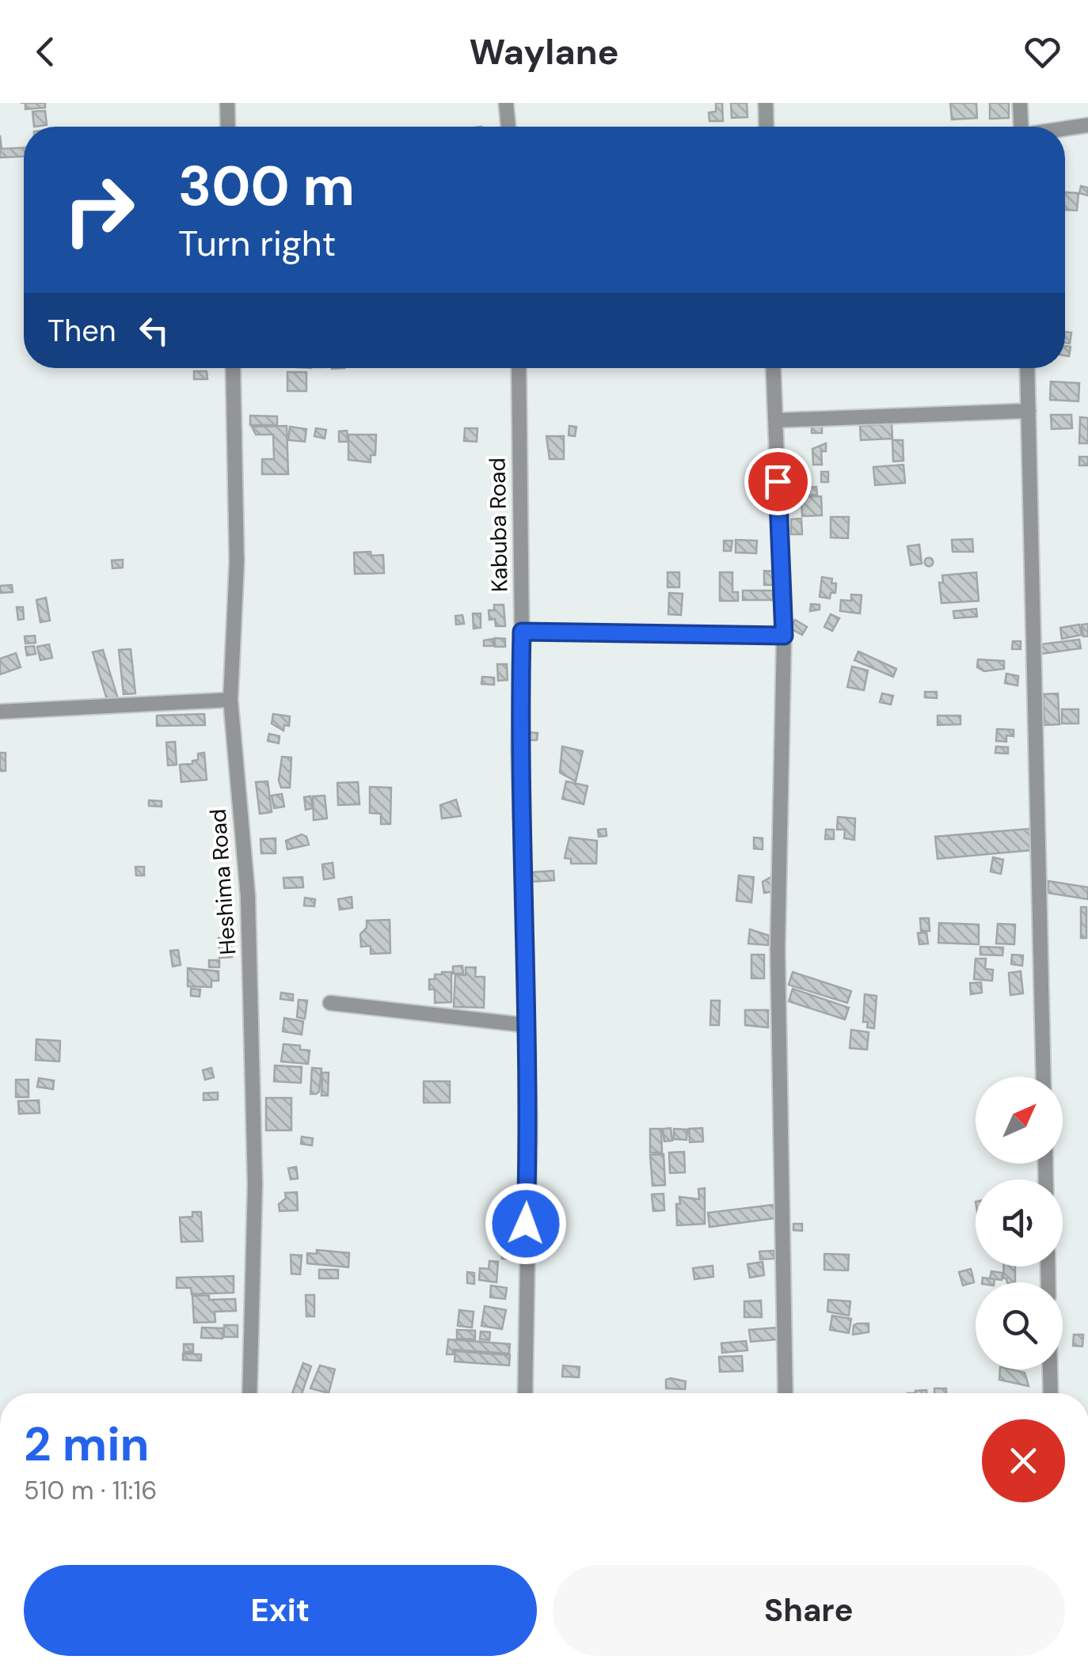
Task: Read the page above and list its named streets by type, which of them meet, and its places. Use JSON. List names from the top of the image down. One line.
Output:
{"streets":{"street":["Kabuba Road","Heshima Road"]},"north":"top right","page":{"header":"Waylane","turn":["300 m","Turn right"],"then":"Then","heading":["2 min","510 m · 11:16"],"buttons":["Exit","Share"]}}
